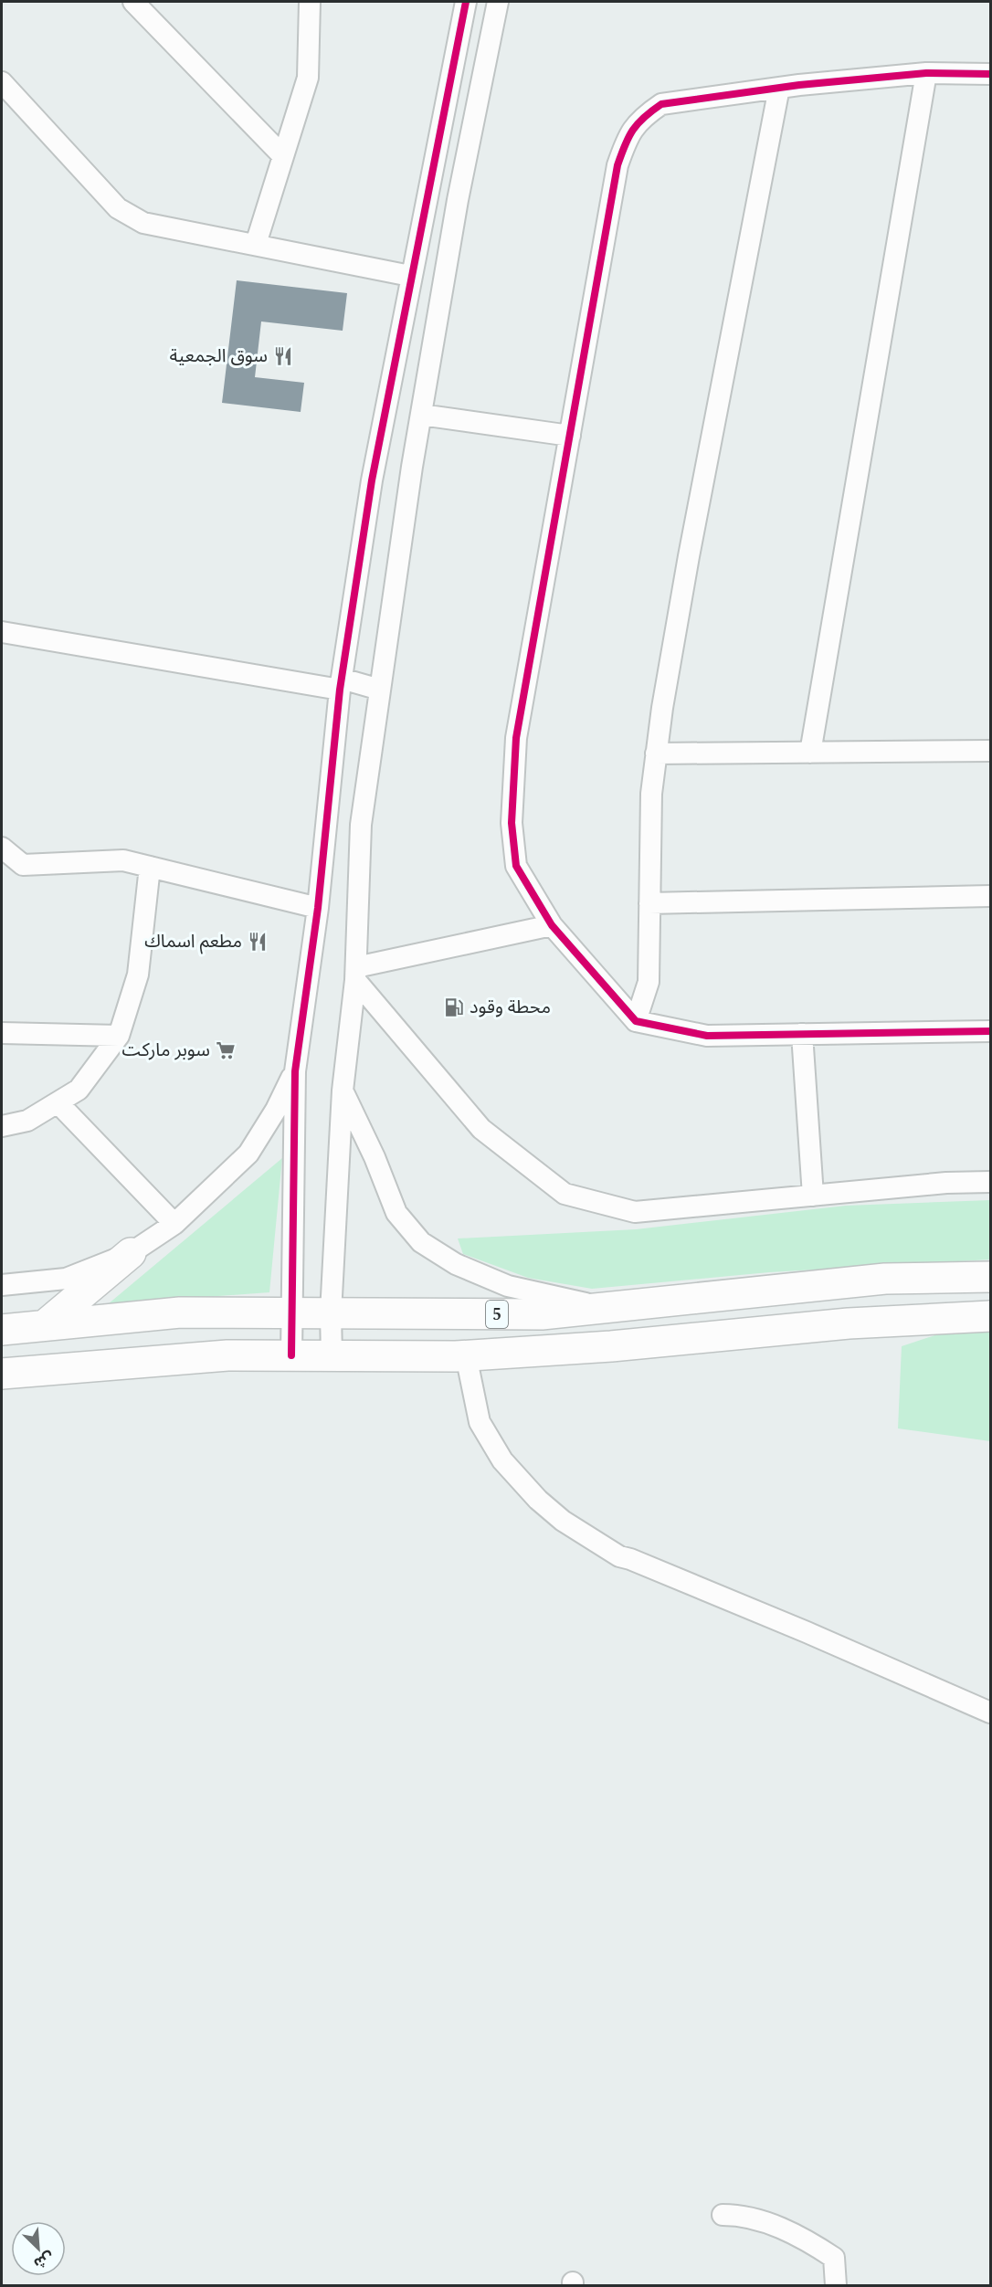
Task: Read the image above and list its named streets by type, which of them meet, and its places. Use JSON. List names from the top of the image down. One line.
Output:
{"streets":{"highway":["5"]},"places":{"restaurant":["سوق الجمعية","مطعم اسماك"],"fuel station":["محطة وقود"],"supermarket":["سوبر ماركت"]},"north":"bottom right"}
